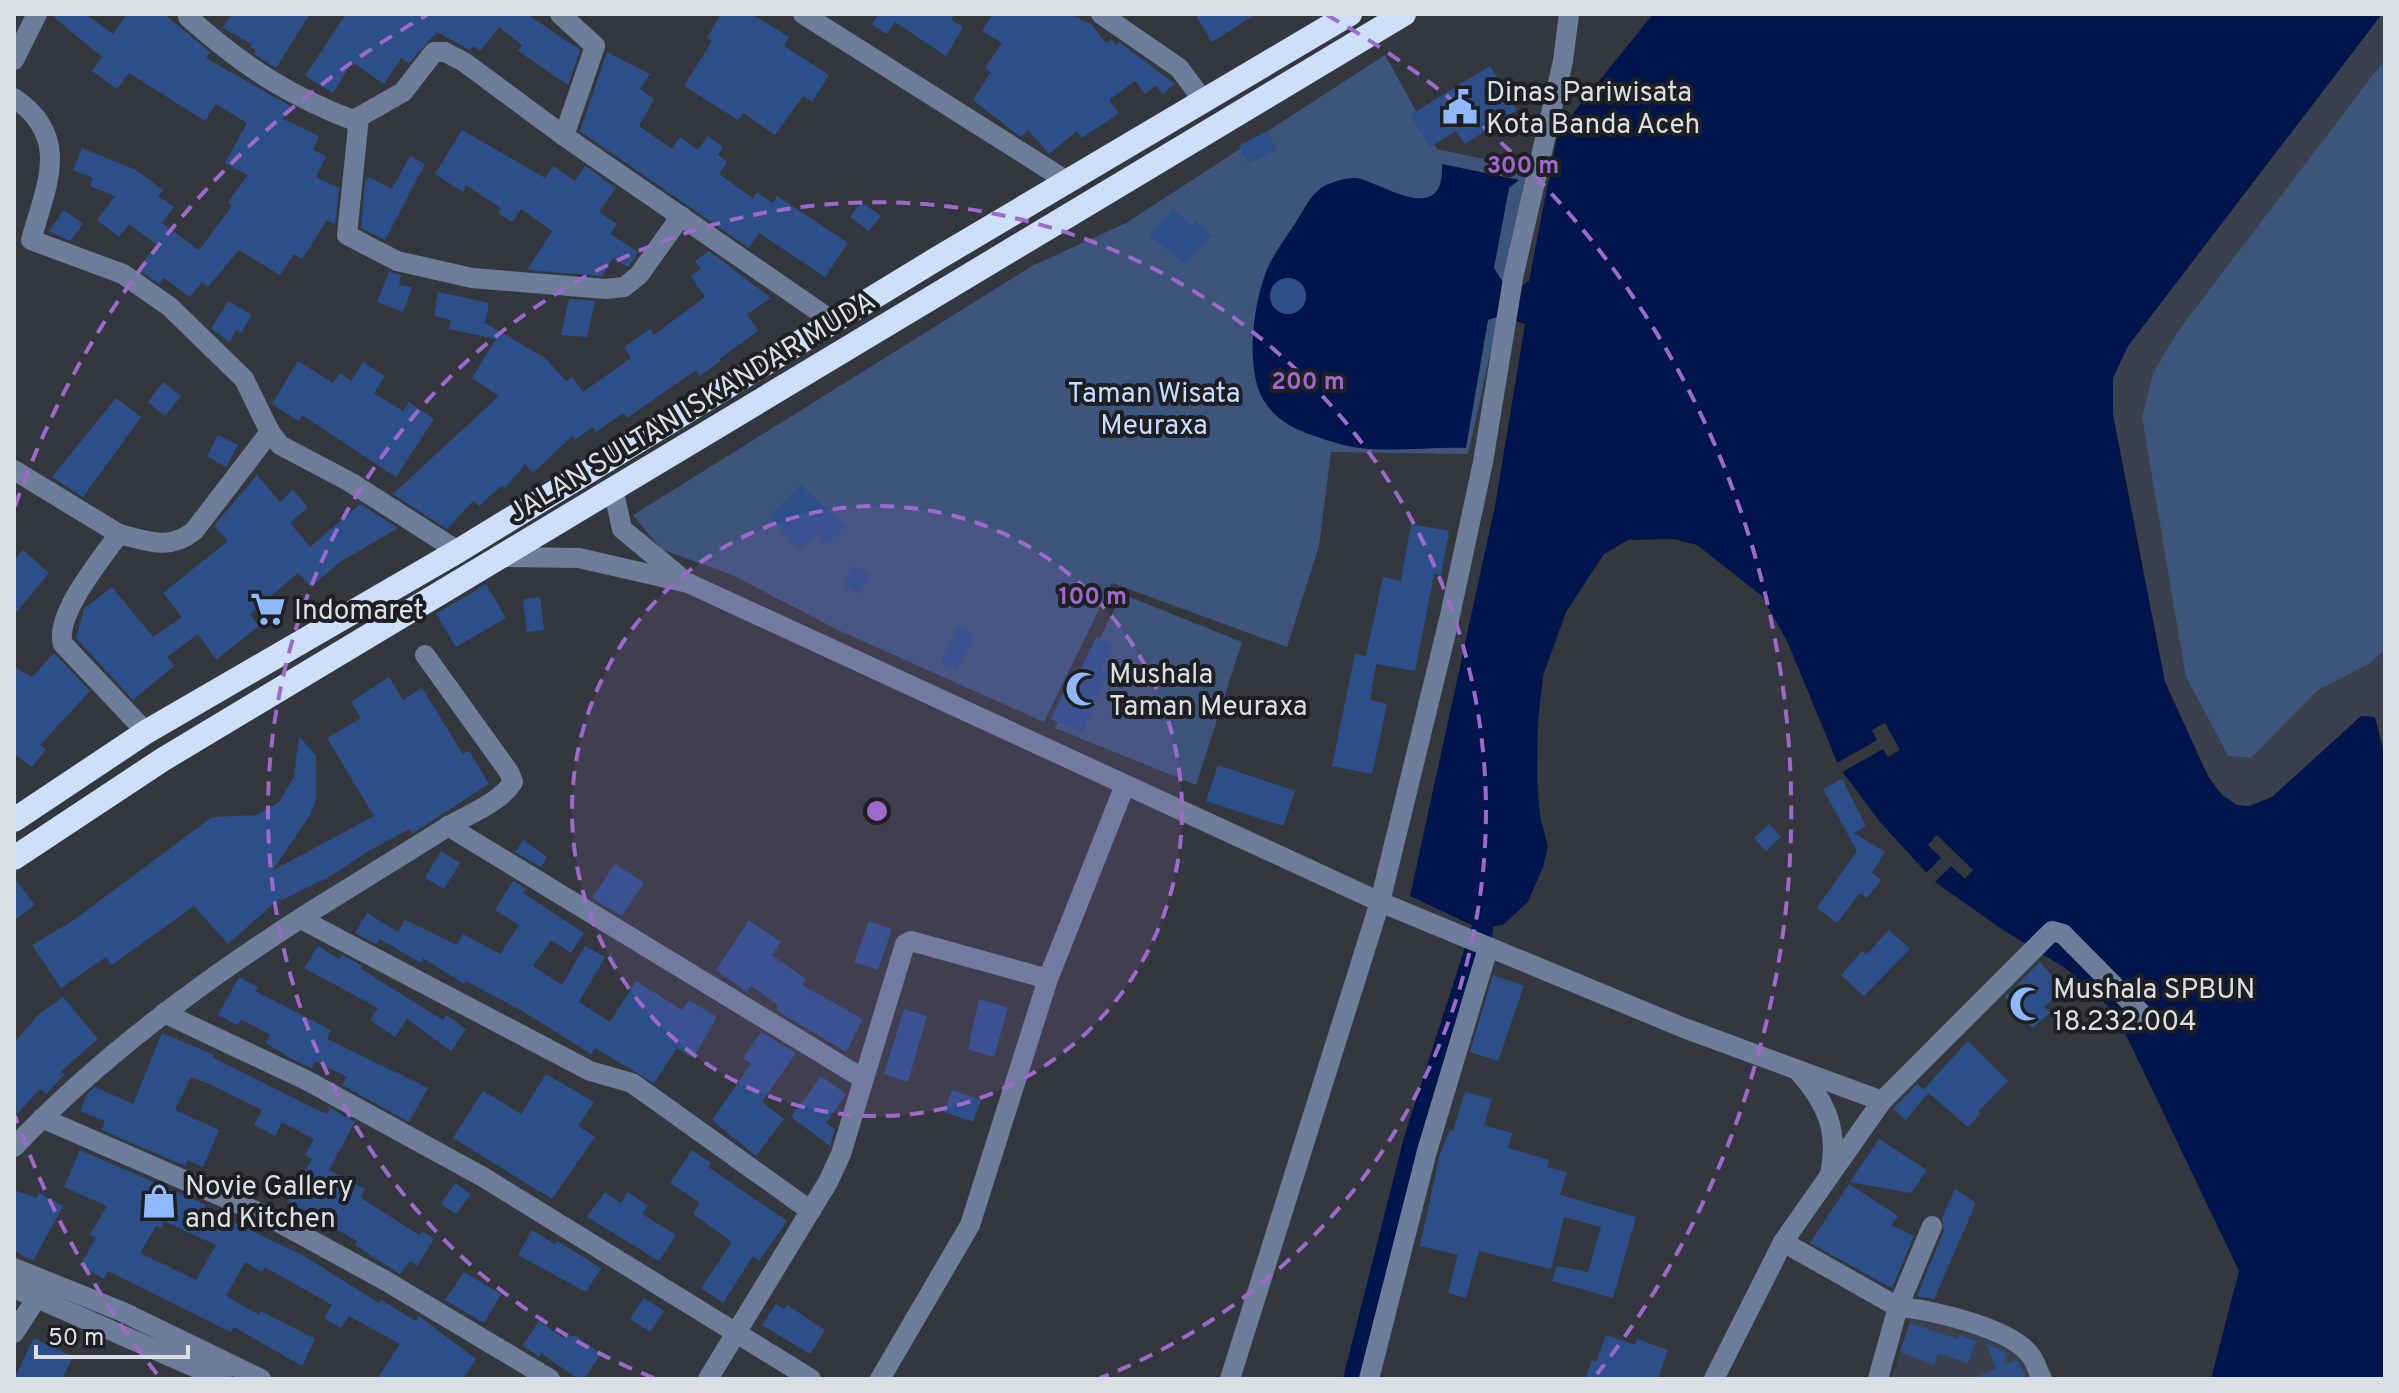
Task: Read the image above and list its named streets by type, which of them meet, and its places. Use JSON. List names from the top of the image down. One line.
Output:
{"streets":{"highway":["JALAN SULTAN ISKANDAR MUDA"]},"parks":["Taman Wisata Meuraxa"],"places":{"public building":["Dinas Pariwisata Kota Banda Aceh"],"supermarket":["Indomaret"],"mosque":["Mushala Taman Meuraxa","Mushala SPBUN 18.232.004"],"shop":["Novie Gallery and Kitchen"]},"scale_bar":"50 m","rings":["300 m","200 m","100 m"]}
